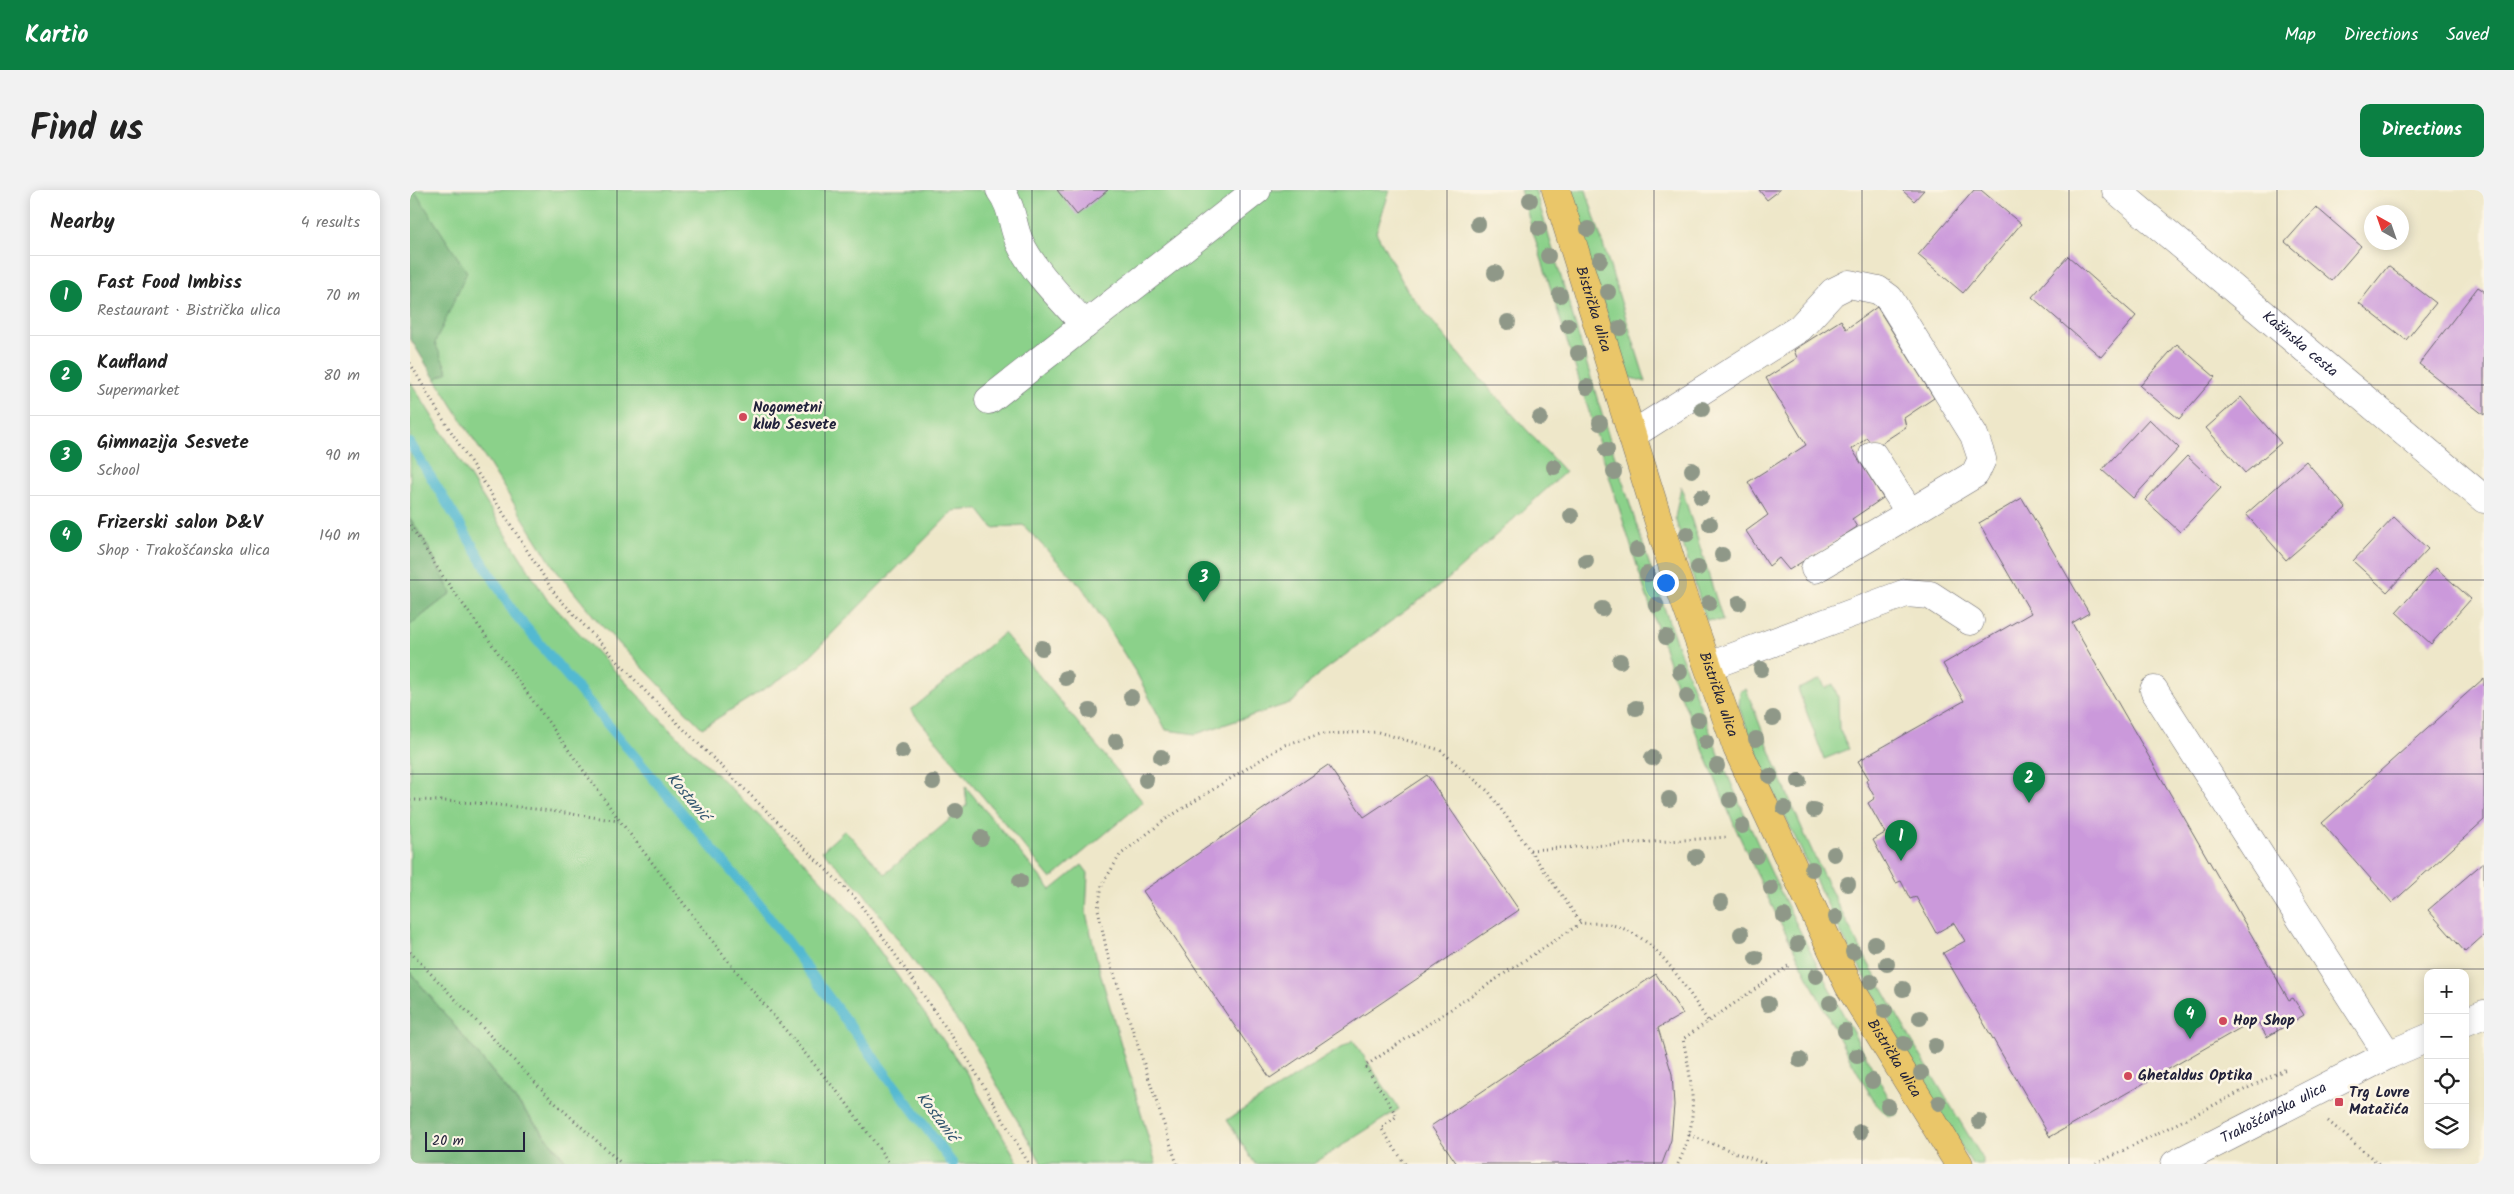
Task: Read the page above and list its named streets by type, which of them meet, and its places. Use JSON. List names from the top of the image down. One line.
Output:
{"streets":{"main road":["Bistrička ulica"],"street":["Kašinska cesta","Trakošćanska ulica"]},"water":["Kostanić"],"places":{"other":["Nogometni klub Sesvete","Hop Shop","Ghetaldus Optika"],"transit":["Trg Lovre Matačića"]},"scale_bar":"20 m","north":"top left","page":{"header":"Kartio","nav":["Map","Directions","Saved"],"title":"Find us","buttons":"Directions","heading":["Nearby","4 results"],"list":[{"mark":"1","name":"Fast Food Imbiss","note":"Restaurant · Bistrička ulica","value":"70 m"},{"mark":"2","name":"Kaufland","note":"Supermarket","value":"80 m"},{"mark":"3","name":"Gimnazija Sesvete","note":"School","value":"90 m"},{"mark":"4","name":"Frizerski salon D&V","note":"Shop · Trakošćanska ulica","value":"140 m"}],"pins":["3","2","1","4"],"map_buttons":["+","−"],"scale":"20 m"}}
